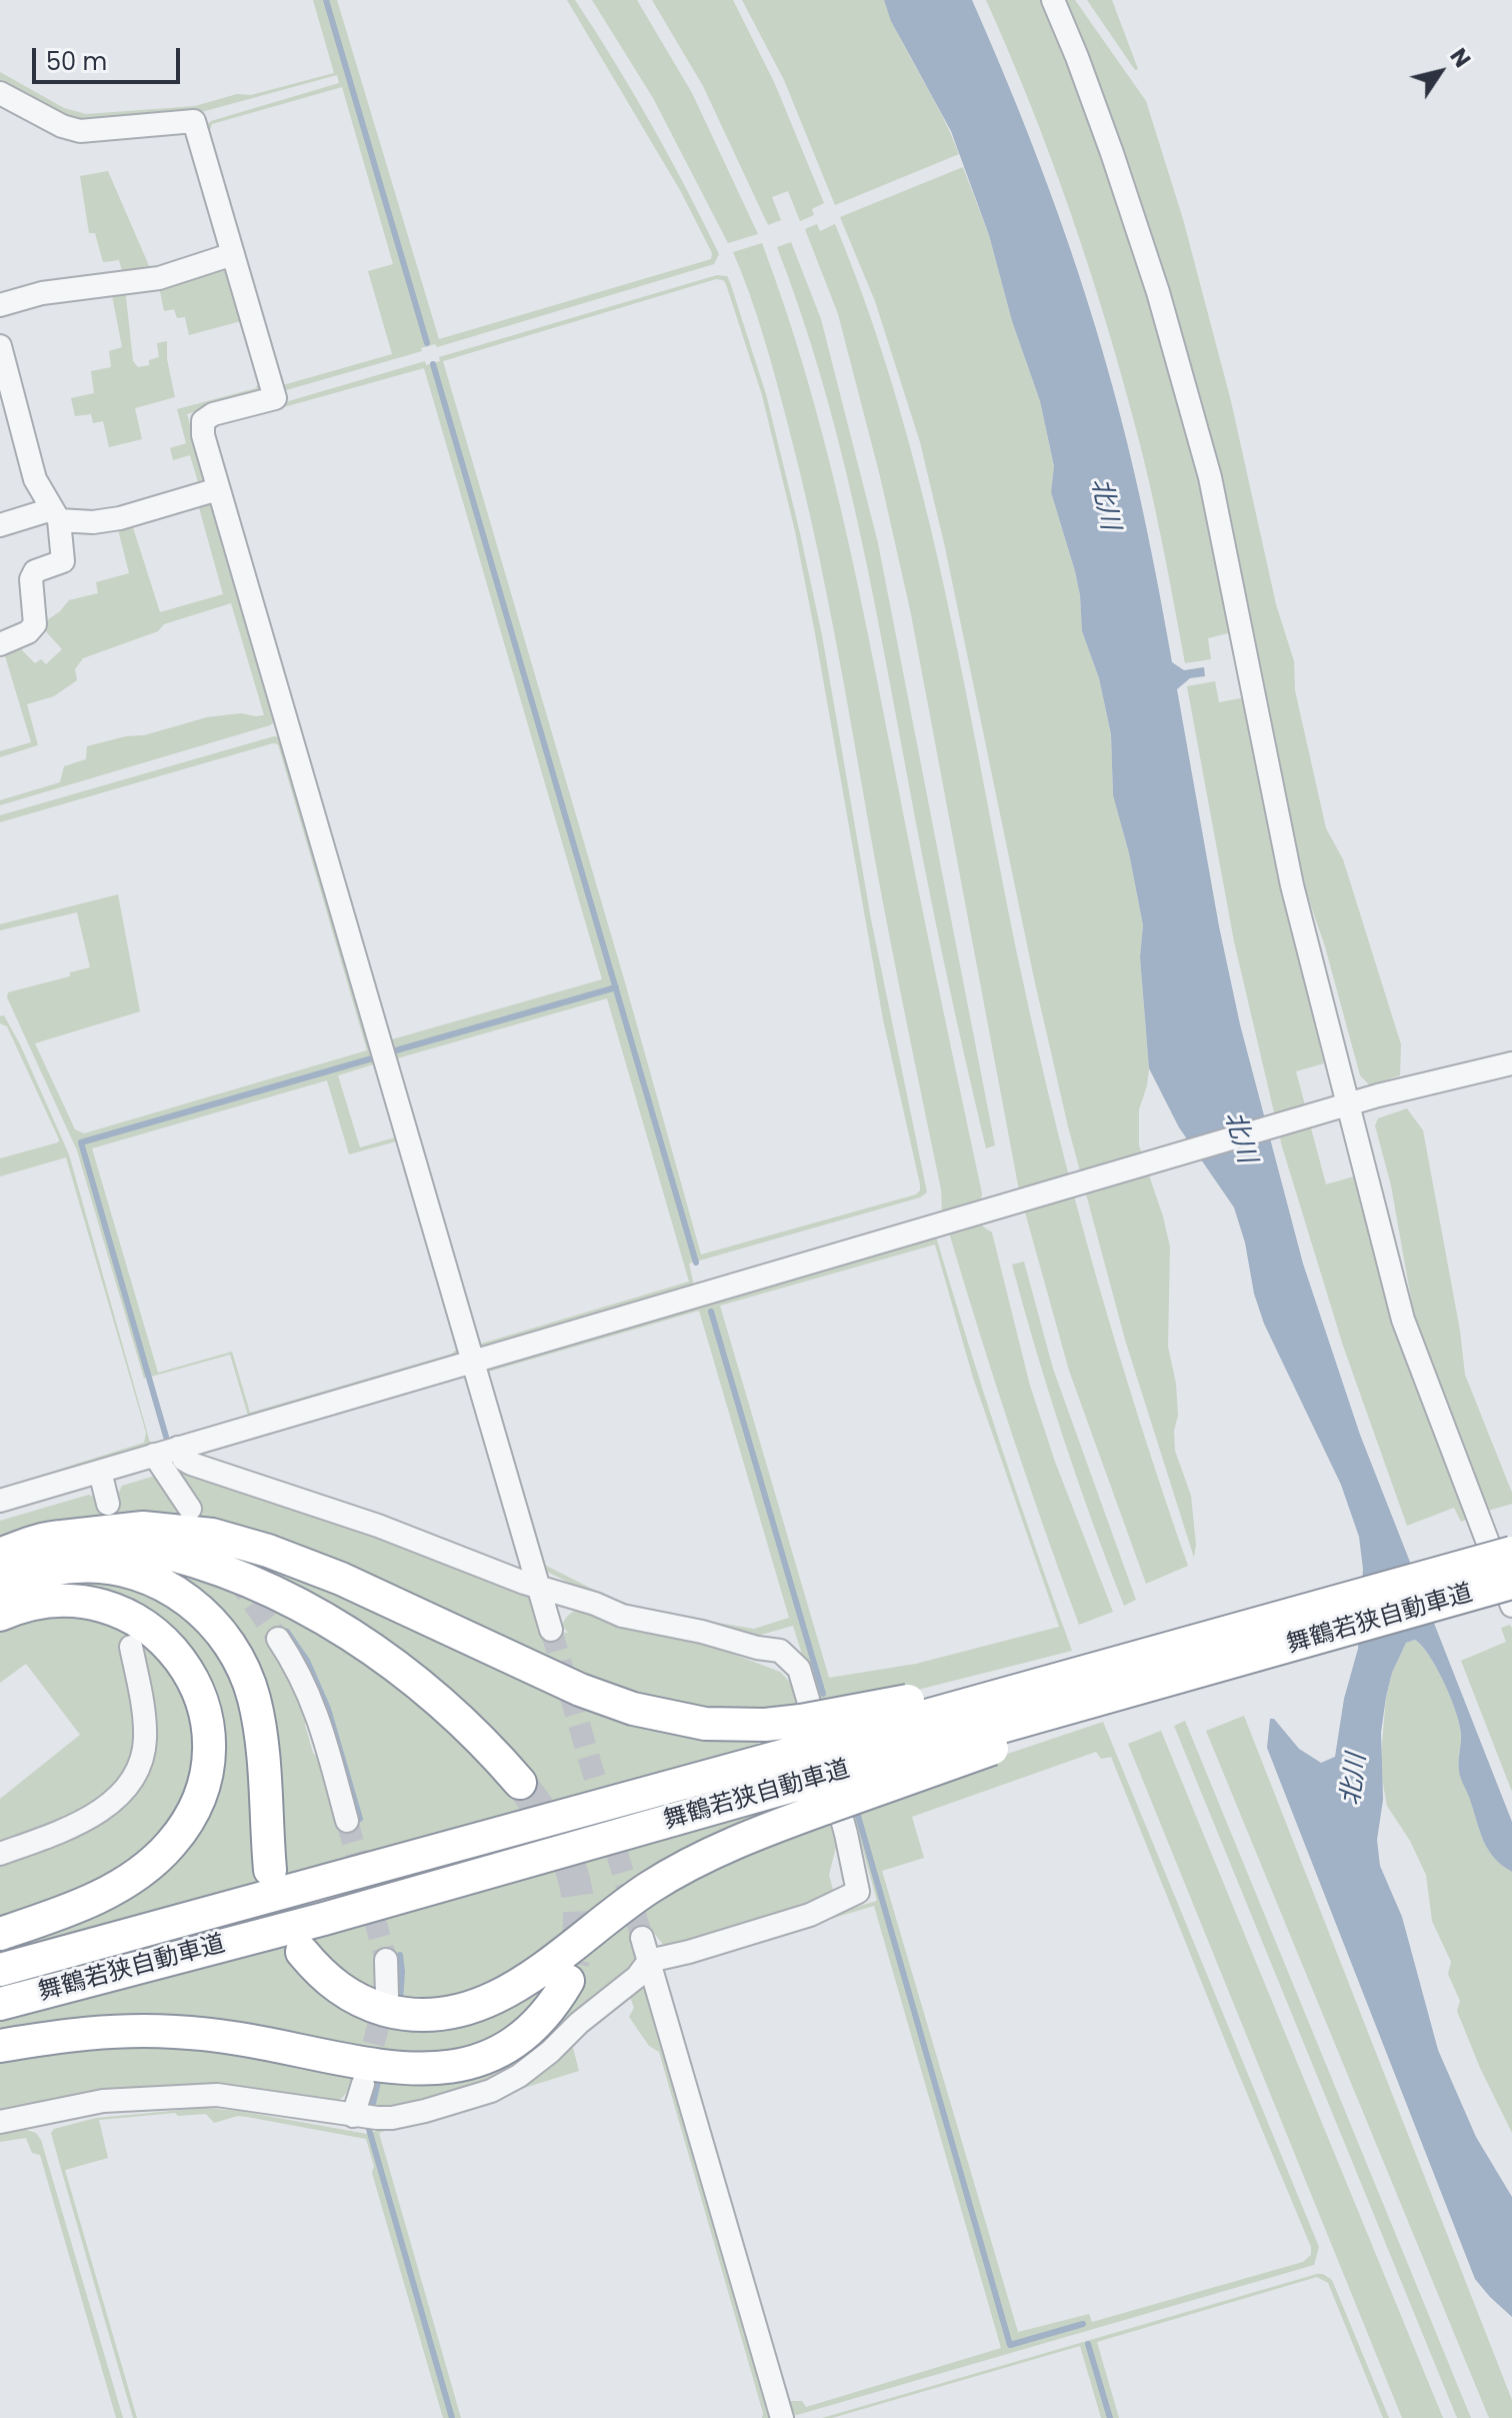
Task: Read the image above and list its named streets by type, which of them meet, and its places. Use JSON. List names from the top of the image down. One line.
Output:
{"streets":{"highway":["舞鶴若狭自動車道"]},"water":["北川"],"scale_bar":"50 m","north":"top right"}
